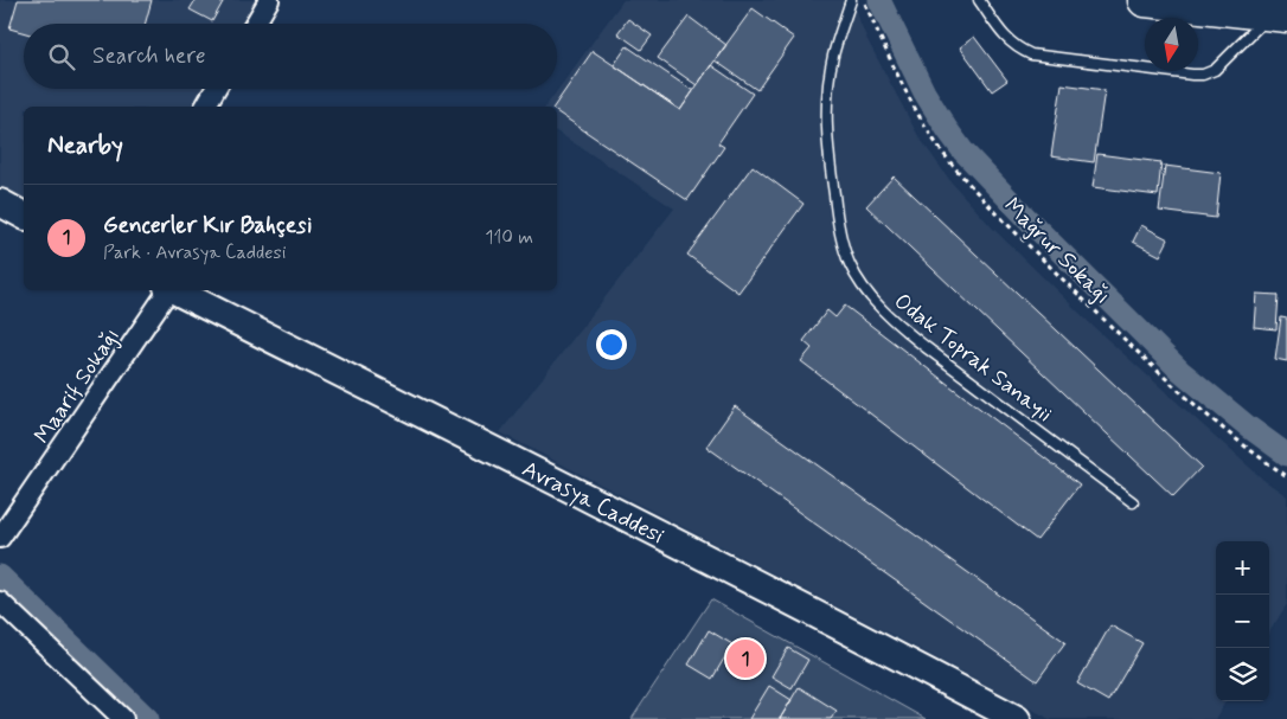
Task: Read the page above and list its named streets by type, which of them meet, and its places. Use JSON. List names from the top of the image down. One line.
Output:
{"streets":{"street":["Maarif Sokağı","Avrasya Caddesi"],"lane":["Odak Toprak Sanayii"],"path":["Mağrur Sokağı"]},"north":"bottom","page":{"search":"Search here","heading":"Nearby","list":[{"mark":"1","name":"Gencerler Kır Bahçesi","note":"Park · Avrasya Caddesi","value":"110 m"}],"map_buttons":["+","−"],"pins":"1"}}
